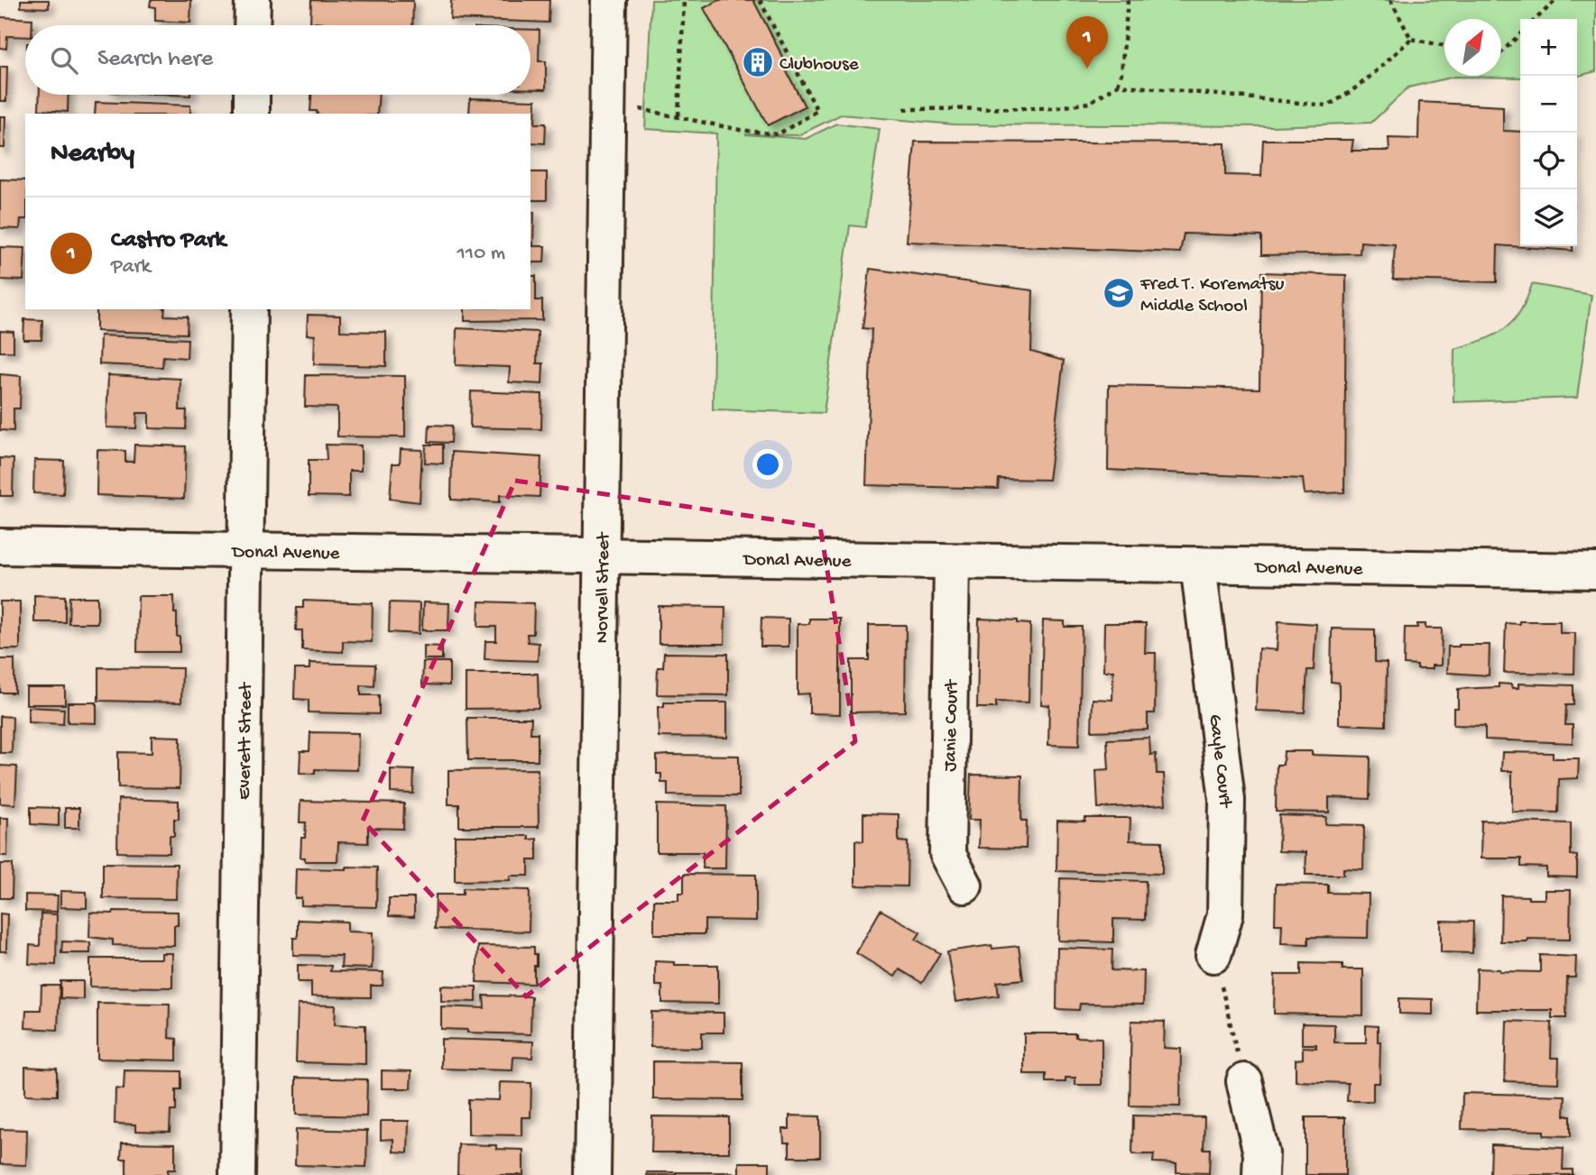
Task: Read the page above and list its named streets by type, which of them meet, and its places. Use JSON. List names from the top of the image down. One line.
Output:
{"streets":{"street":["Donal Avenue","Norvell Street","Janie Court","Everett Street","Gayle Court"]},"crossings":[["Donal Avenue","Norvell Street"],["Donal Avenue","Janie Court"],["Donal Avenue","Everett Street"],["Donal Avenue","Gayle Court"]],"places":{"building":["Clubhouse"],"school or university":["Fred T. Korematsu Middle School"]},"north":"top right","page":{"pins":"1","map_buttons":["+","−"],"search":"Search here","heading":"Nearby","list":[{"mark":"1","name":"Castro Park","note":"Park","value":"110 m"}]}}
